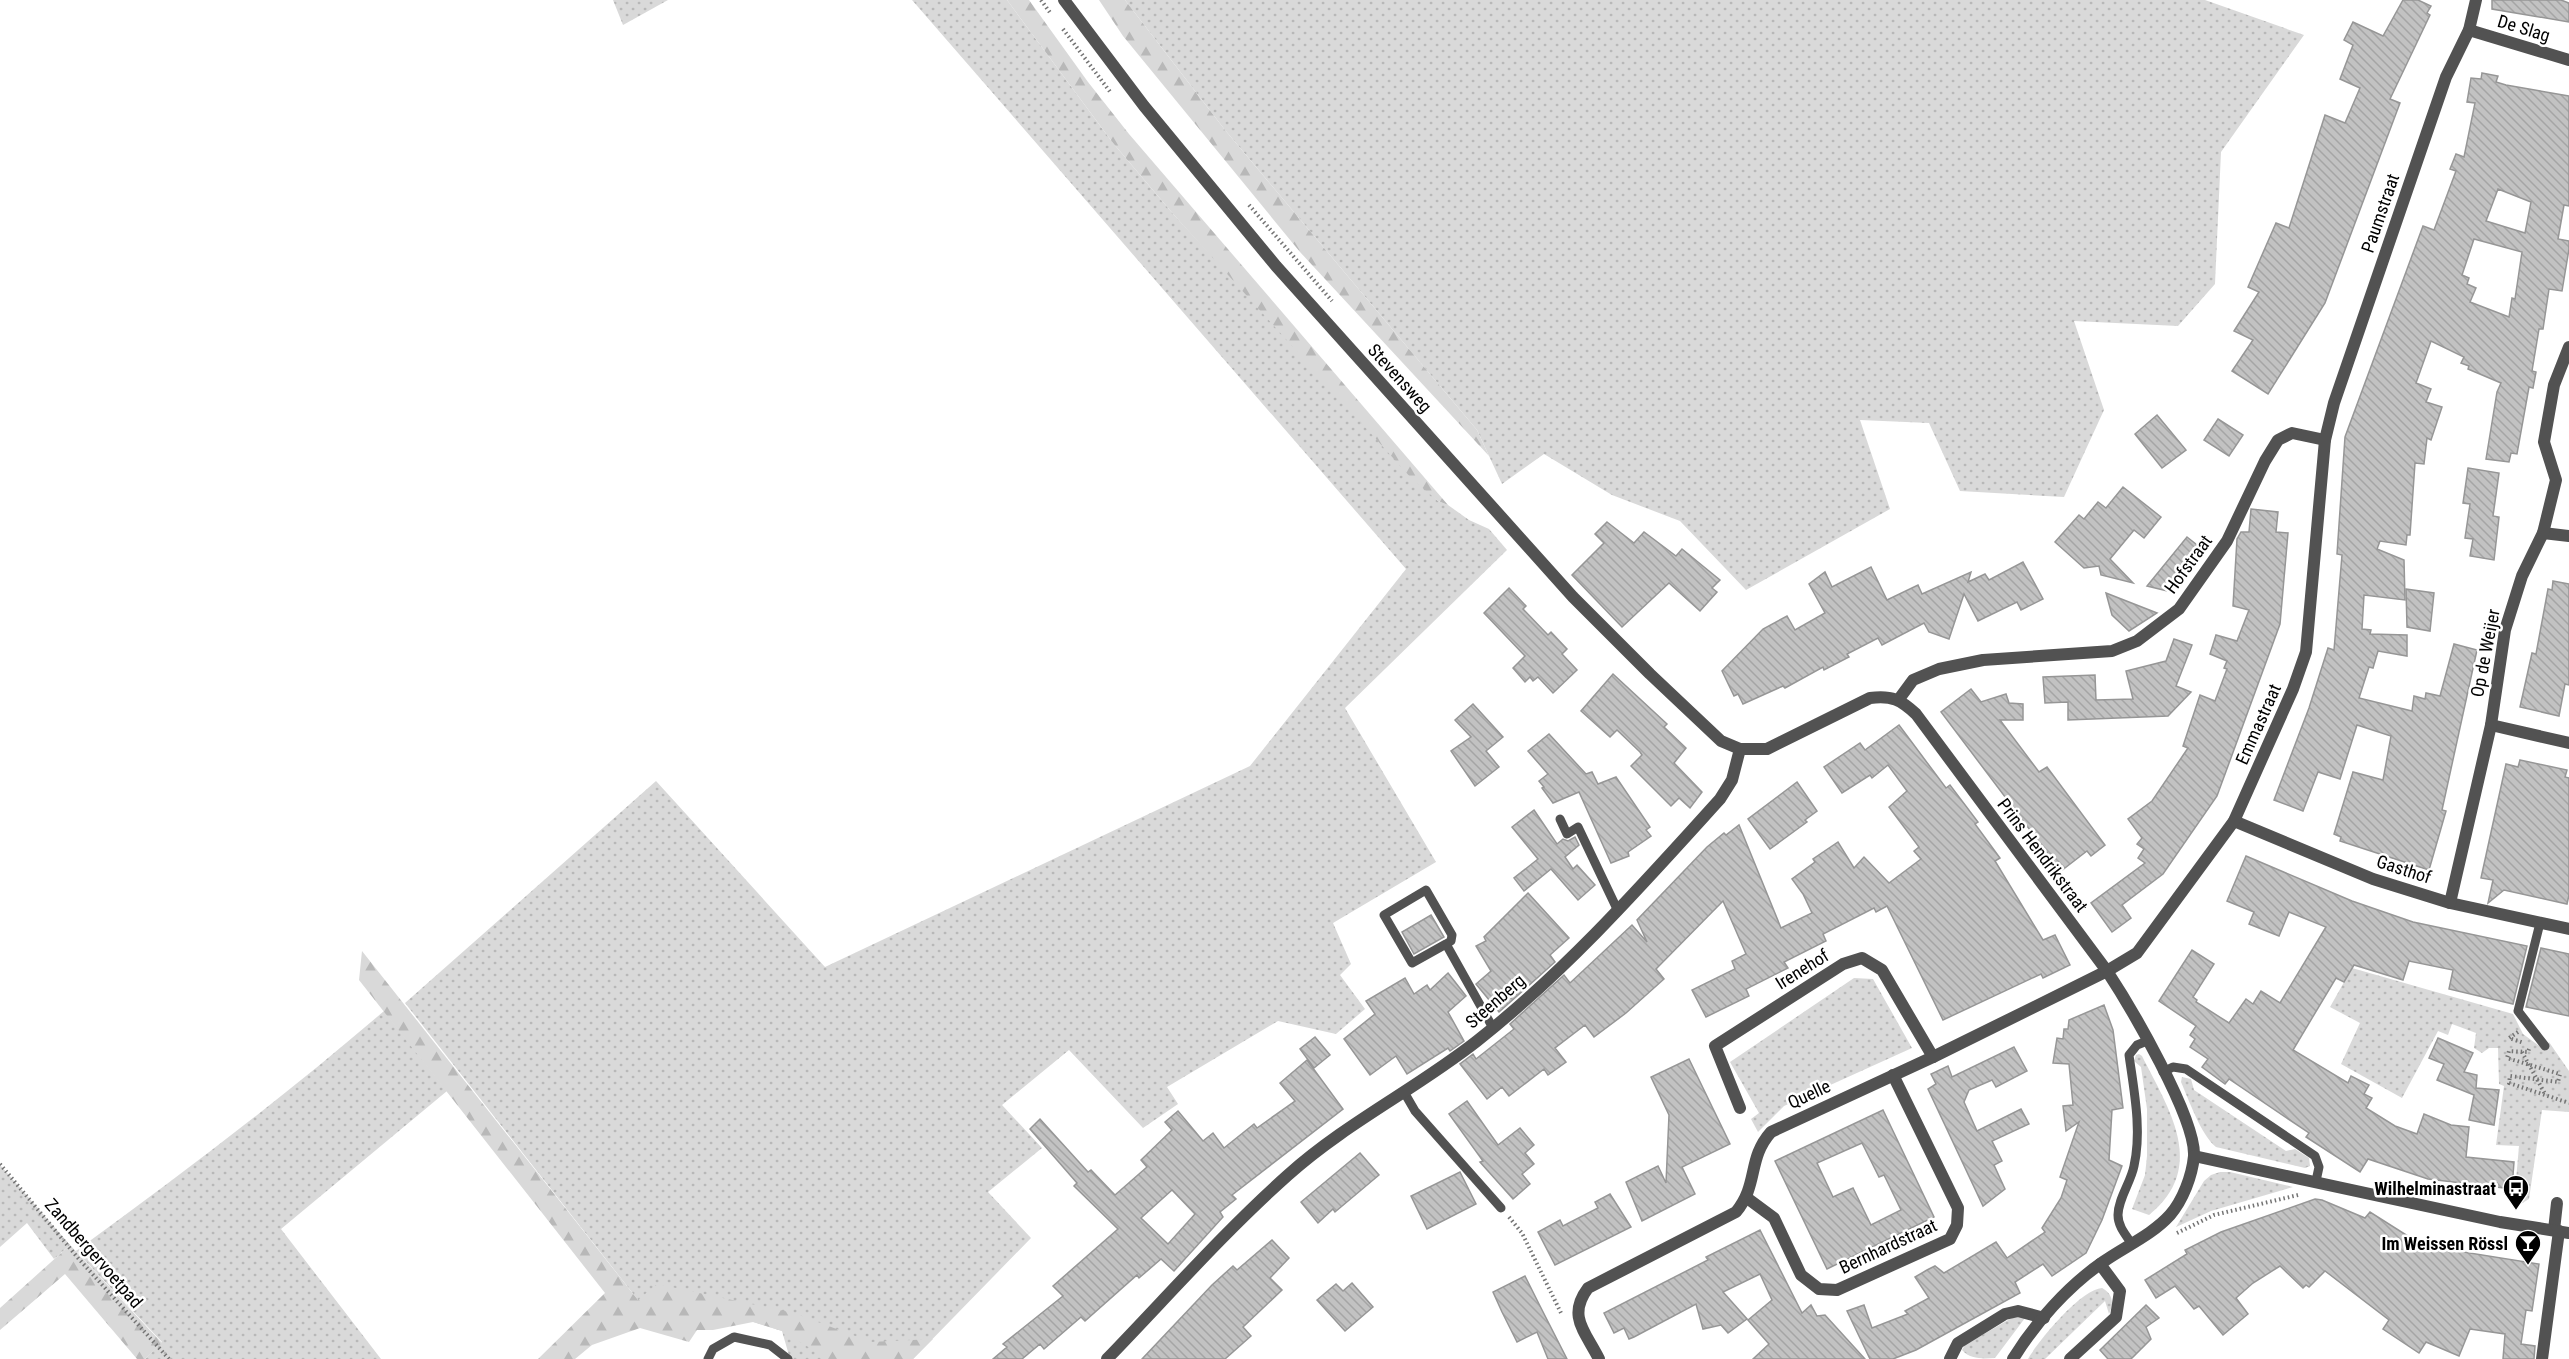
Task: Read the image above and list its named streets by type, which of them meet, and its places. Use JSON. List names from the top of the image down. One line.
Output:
{"streets":{"street":["De Slag","Paumstraat","Stevensweg","Hofstraat","Op de Weijer","Emmastraat","Prins Hendrikstraat","Gasthof","Irenehof","Steenberg","Quelle","Bernhardstraat"],"path":["Zandbergervoetpad"]},"crossings":[["De Slag","Paumstraat"],["Paumstraat","Hofstraat"],["Paumstraat","Emmastraat"],["Stevensweg","Steenberg"],["Hofstraat","Emmastraat"],["Hofstraat","Prins Hendrikstraat"],["Op de Weijer","Gasthof"],["Emmastraat","Prins Hendrikstraat"],["Emmastraat","Gasthof"],["Emmastraat","Quelle"],["Prins Hendrikstraat","Quelle"],["Irenehof","Quelle"],["Quelle","Bernhardstraat"]],"places":{"bus stop":["Wilhelminastraat"],"bar":["Im Weissen Rössl"]}}
